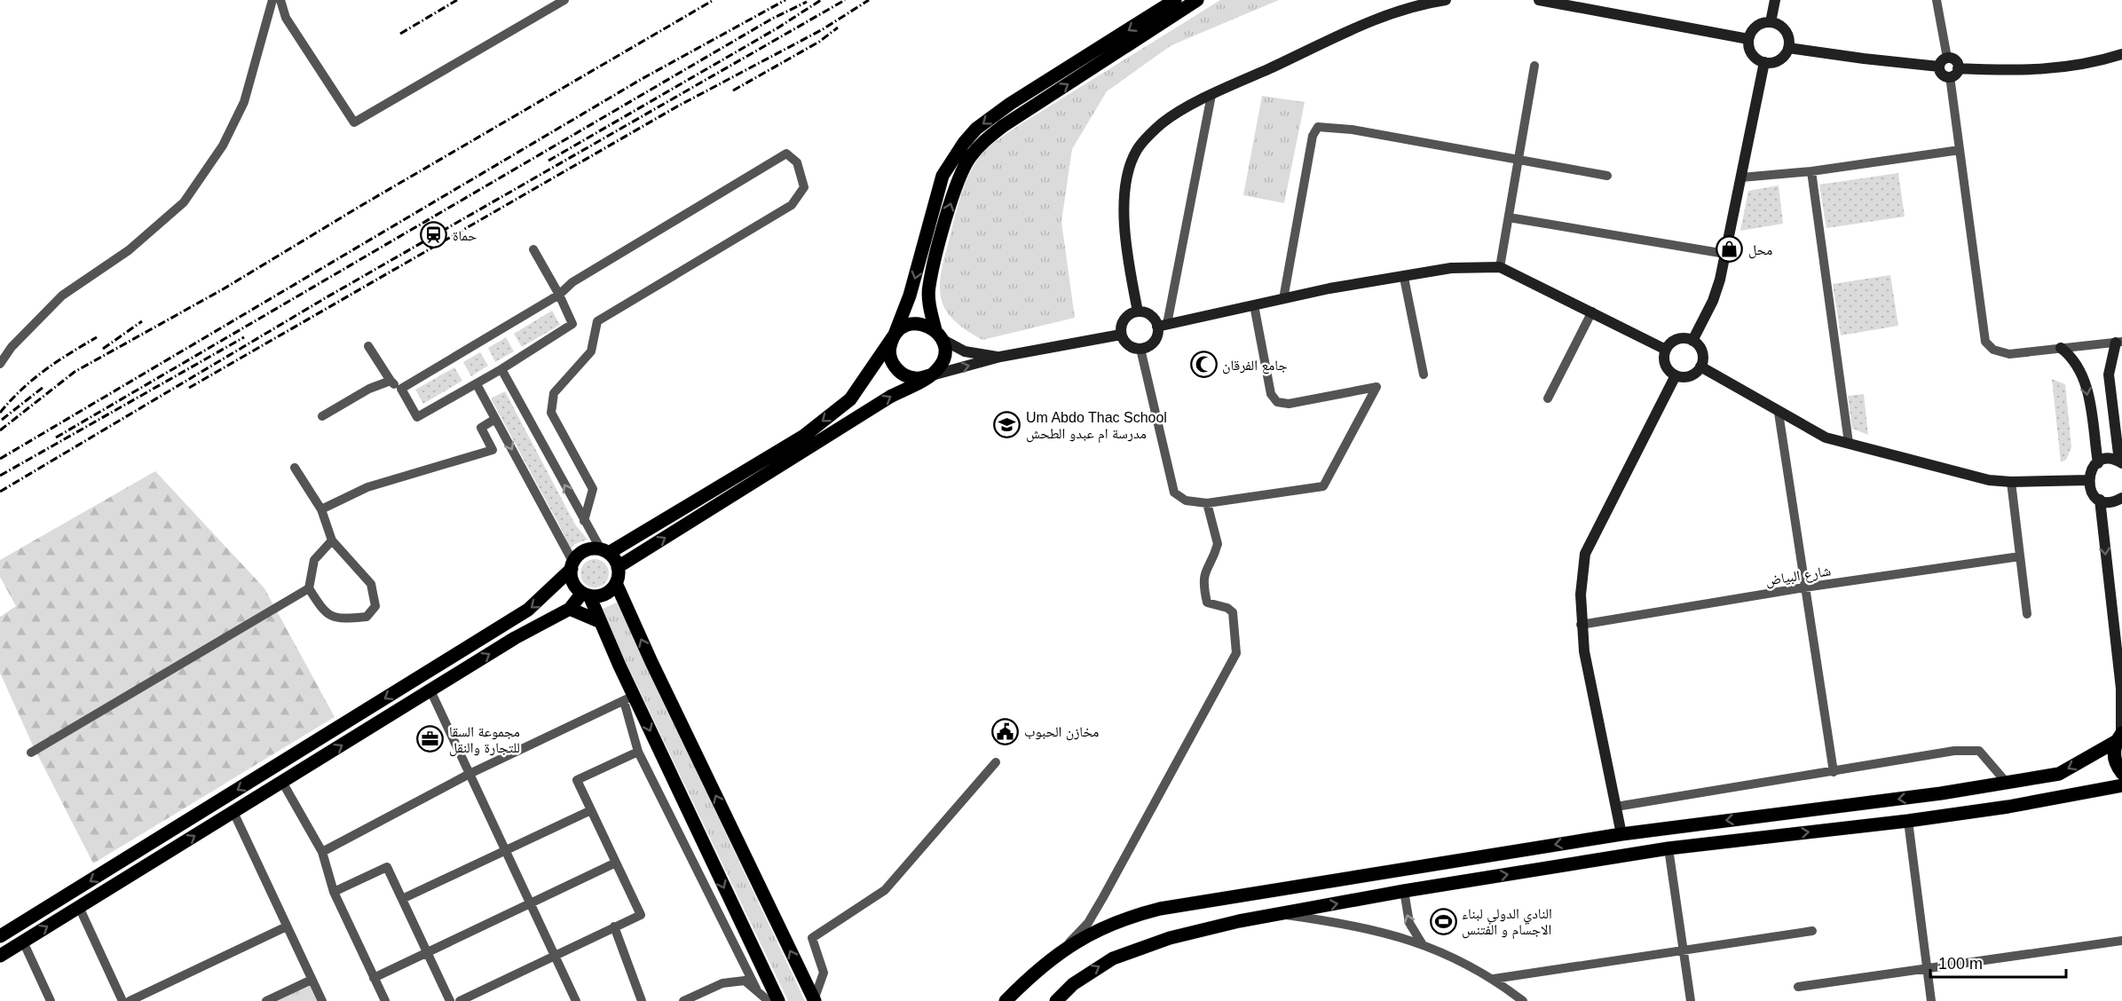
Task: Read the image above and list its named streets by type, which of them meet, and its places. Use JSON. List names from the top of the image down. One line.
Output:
{"streets":{"street":["شارع البياض"]},"places":{"station":["حماة"],"shop":["محل"],"mosque":["جامع الفرقان"],"school or university":["Um Abdo Thac School مدرسة ام عبدو الطحش"],"public building":["مخازن الحبوب"],"office":["مجموعة السقا للتجارة والنقل"],"sports":["النادي الدولي لبناء الاجسام و الفتنس"]},"scale_bar":"100 m"}
